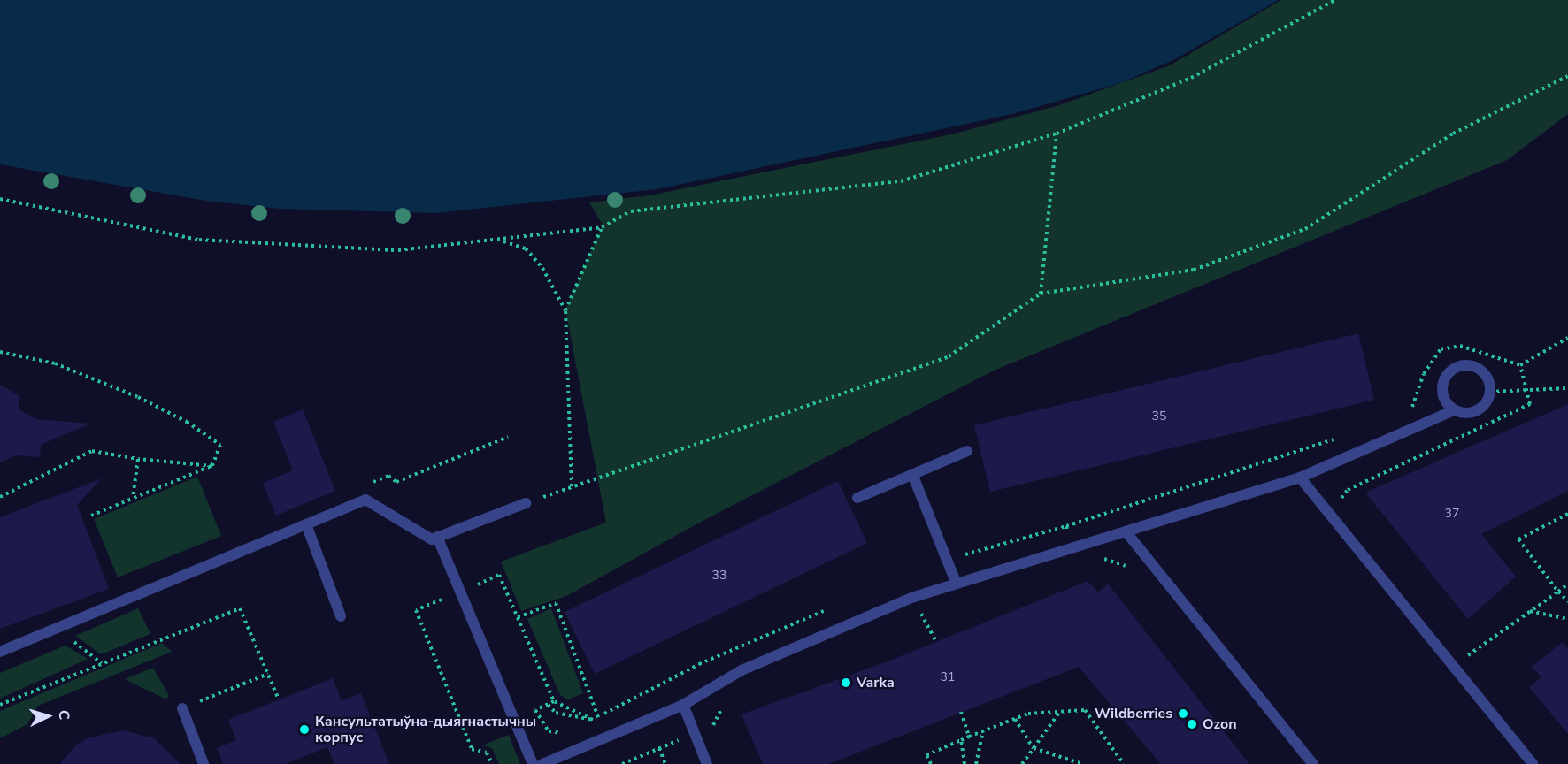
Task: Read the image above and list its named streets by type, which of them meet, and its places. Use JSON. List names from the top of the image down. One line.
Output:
{"places":["Varka","Wildberries","Ozon","Кансультатыўна-дыягнастычны корпус"],"house_numbers":["35","37","33","31"],"north":"right"}
